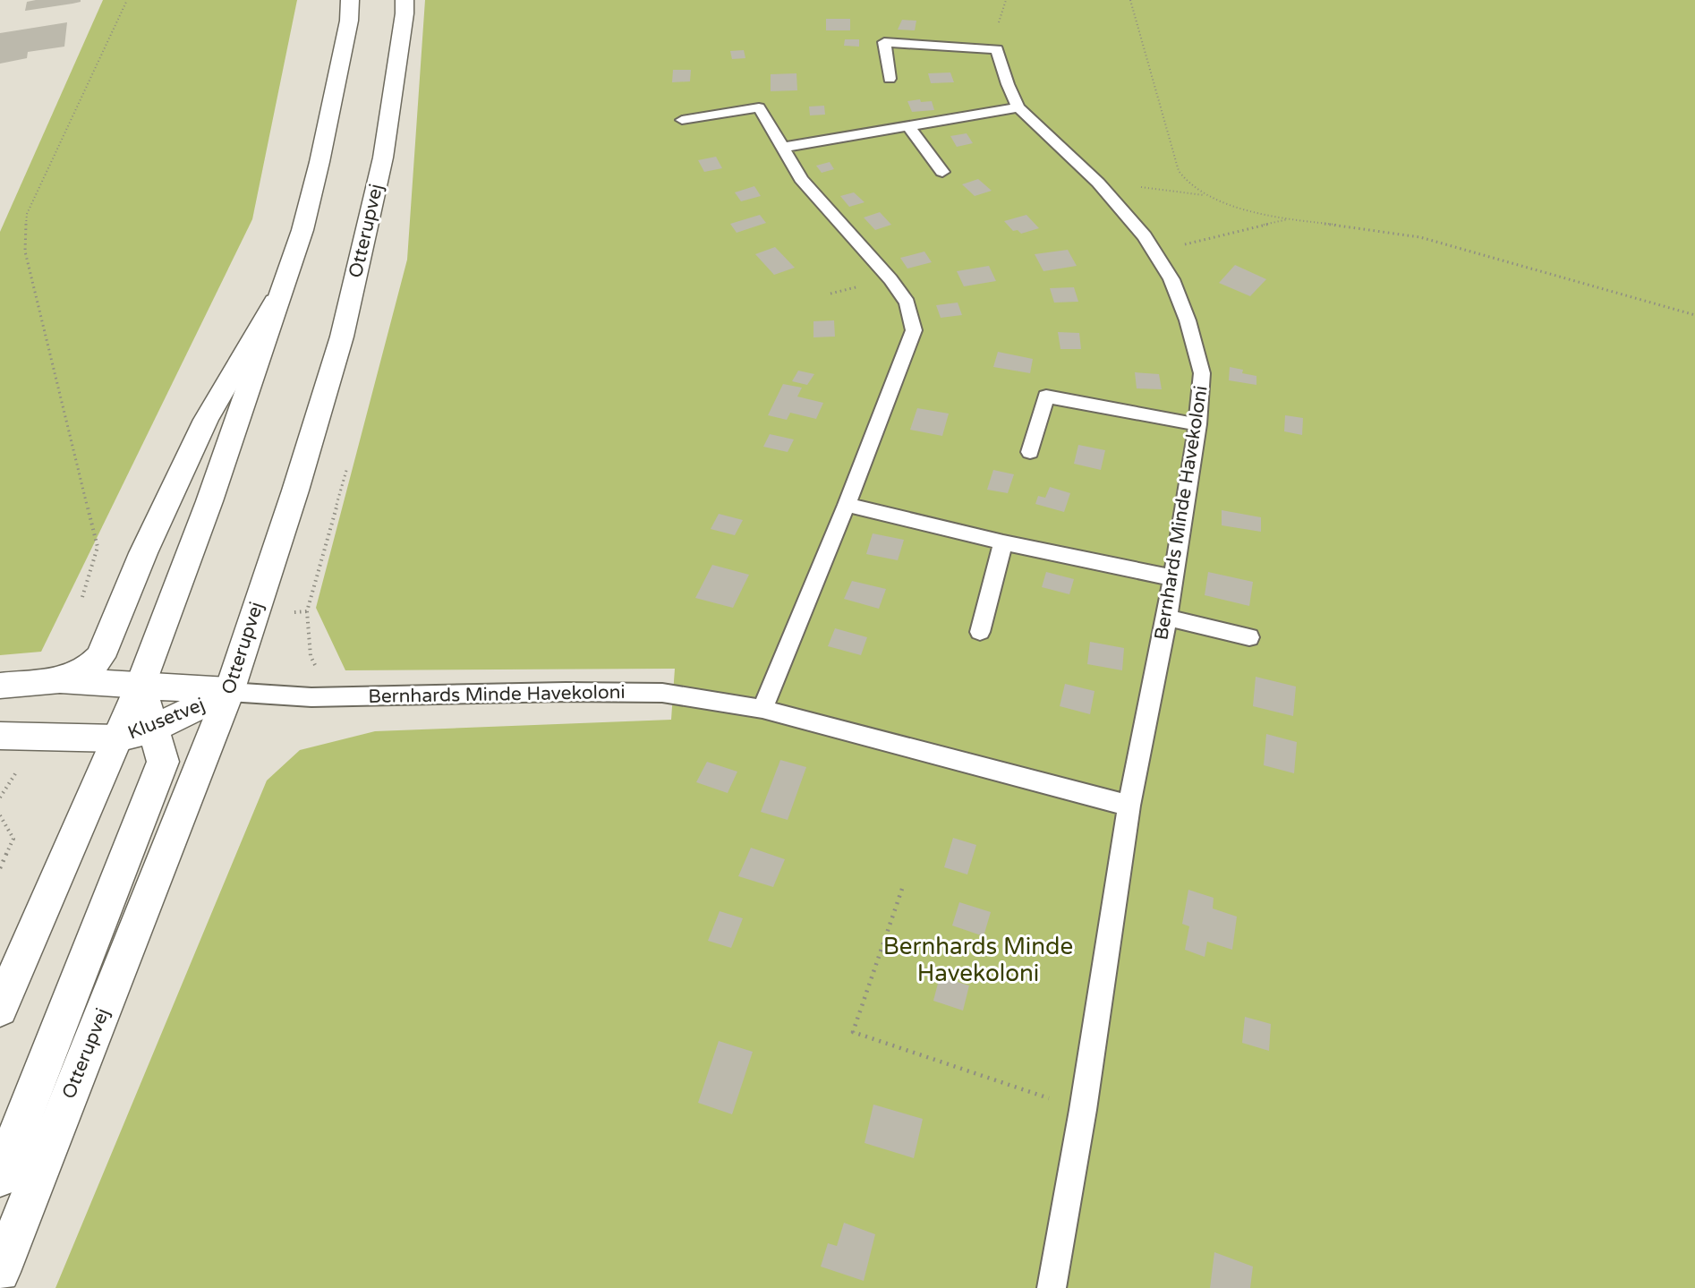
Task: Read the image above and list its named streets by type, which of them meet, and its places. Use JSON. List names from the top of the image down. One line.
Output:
{"streets":{"main road":["Otterupvej","Klusetvej"],"lane":["Bernhards Minde Havekoloni"]},"crossings":[["Otterupvej","Bernhards Minde Havekoloni"],["Otterupvej","Klusetvej"],["Bernhards Minde Havekoloni","Klusetvej"]],"parks":["Bernhards Minde Havekoloni"]}
